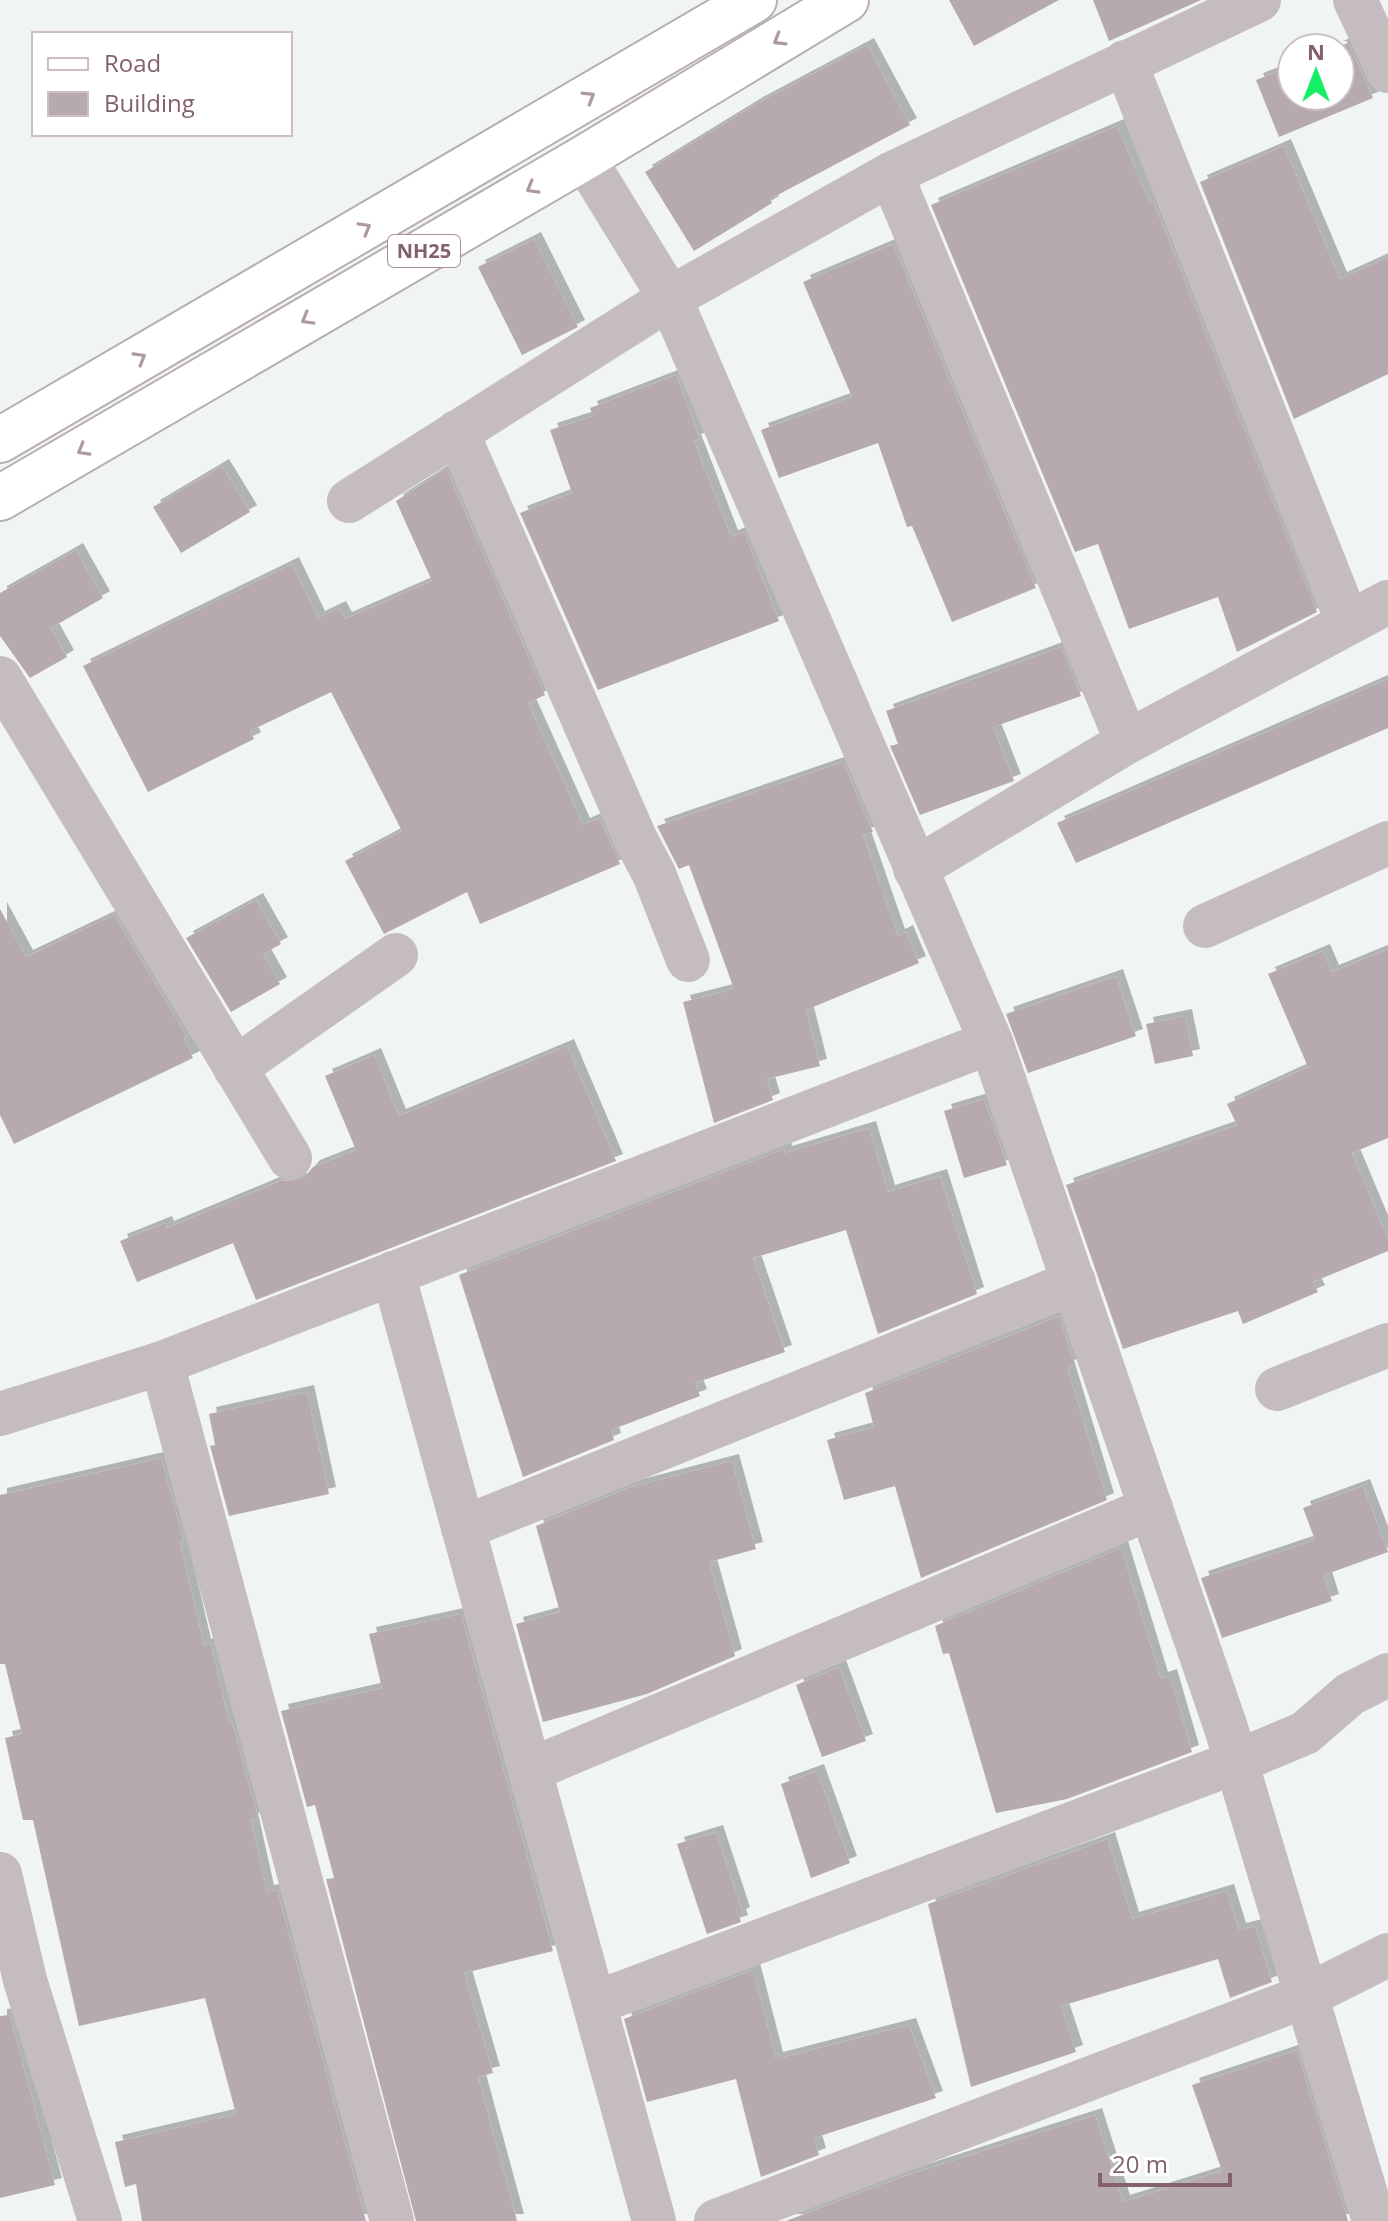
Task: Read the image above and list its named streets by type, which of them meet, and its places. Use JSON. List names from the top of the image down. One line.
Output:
{"streets":{"main road":["NH25"]},"legend":["Road","Building"],"scale_bar":"20 m","north":"top"}
